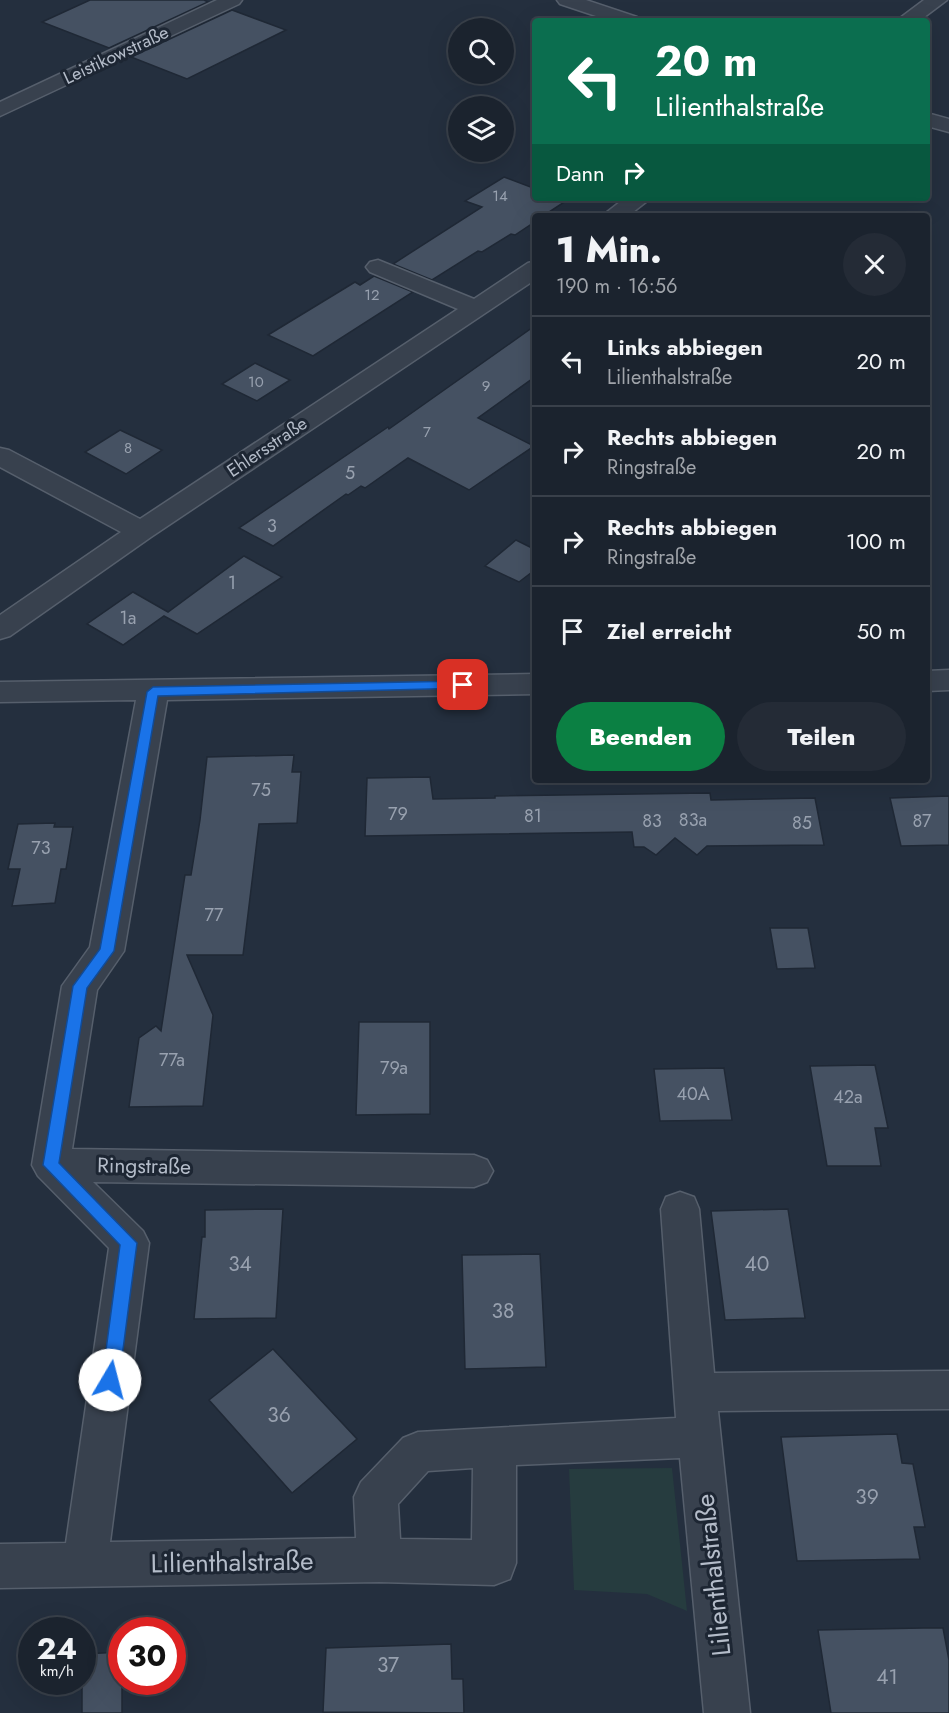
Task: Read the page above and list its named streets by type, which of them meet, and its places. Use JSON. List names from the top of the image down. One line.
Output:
{"streets":{"street":["Leistikowstraße","Ehlersstraße","Ringstraße","Lilienthalstraße"]},"house_numbers":["14","12","10","9","7","8","5","3","1","1a","75","79","81","83a","83","87","85","73","77","77a","79a","40A","42a","34","40","38","36","39","37","41"],"page":{"turn":["20 m","Lilienthalstraße"],"then":"Dann","heading":["1 Min.","190 m · 16:56"],"list":[{"name":"Links abbiegen","note":"Lilienthalstraße","value":"20 m"},{"name":"Rechts abbiegen","note":"Ringstraße","value":"20 m"},{"name":"Rechts abbiegen","note":"Ringstraße","value":"100 m"},{"name":"Ziel erreicht","value":"50 m"}],"buttons":["Beenden","Teilen"],"speed":"24 km/h","limit":"30"}}
